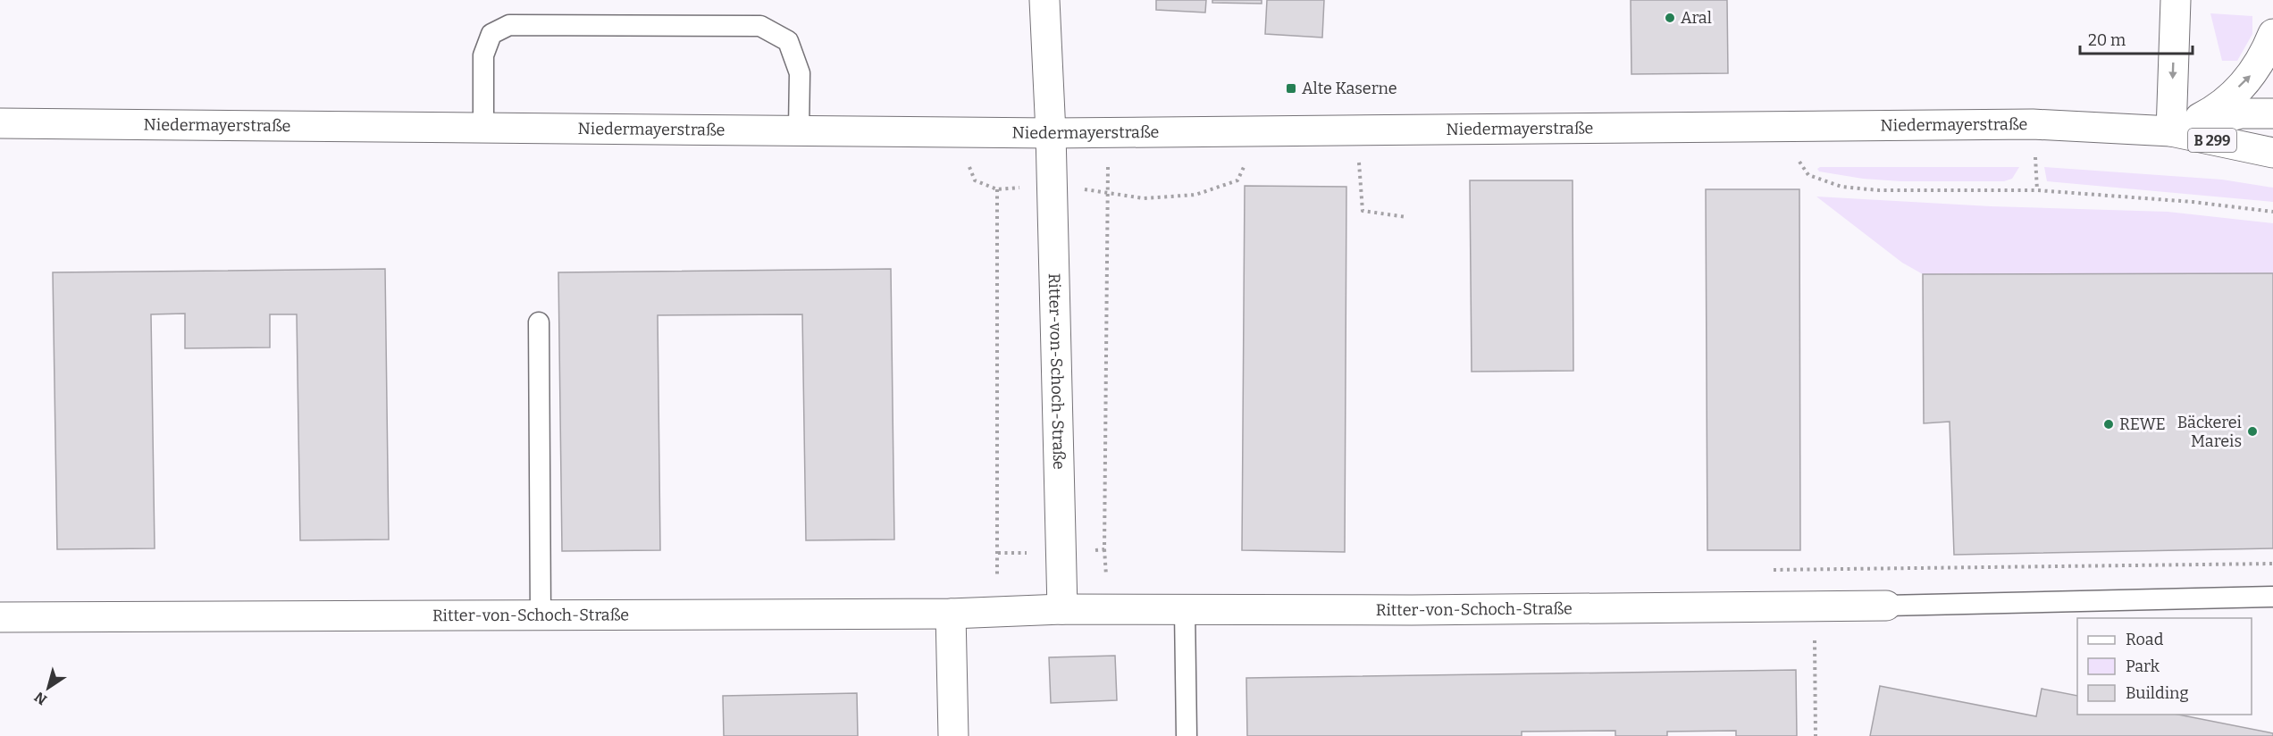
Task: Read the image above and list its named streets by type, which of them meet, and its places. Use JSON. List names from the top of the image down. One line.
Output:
{"streets":{"main road":["Niedermayerstraße","B 299","Ritter-von-Schoch-Straße"]},"crossings":[["Niedermayerstraße","B 299"],["Niedermayerstraße","Ritter-von-Schoch-Straße"]],"places":{"other":["Aral","REWE","Bäckerei Mareis"],"transit":["Alte Kaserne"]},"legend":["Road","Park","Building"],"scale_bar":"20 m","north":"bottom left"}
